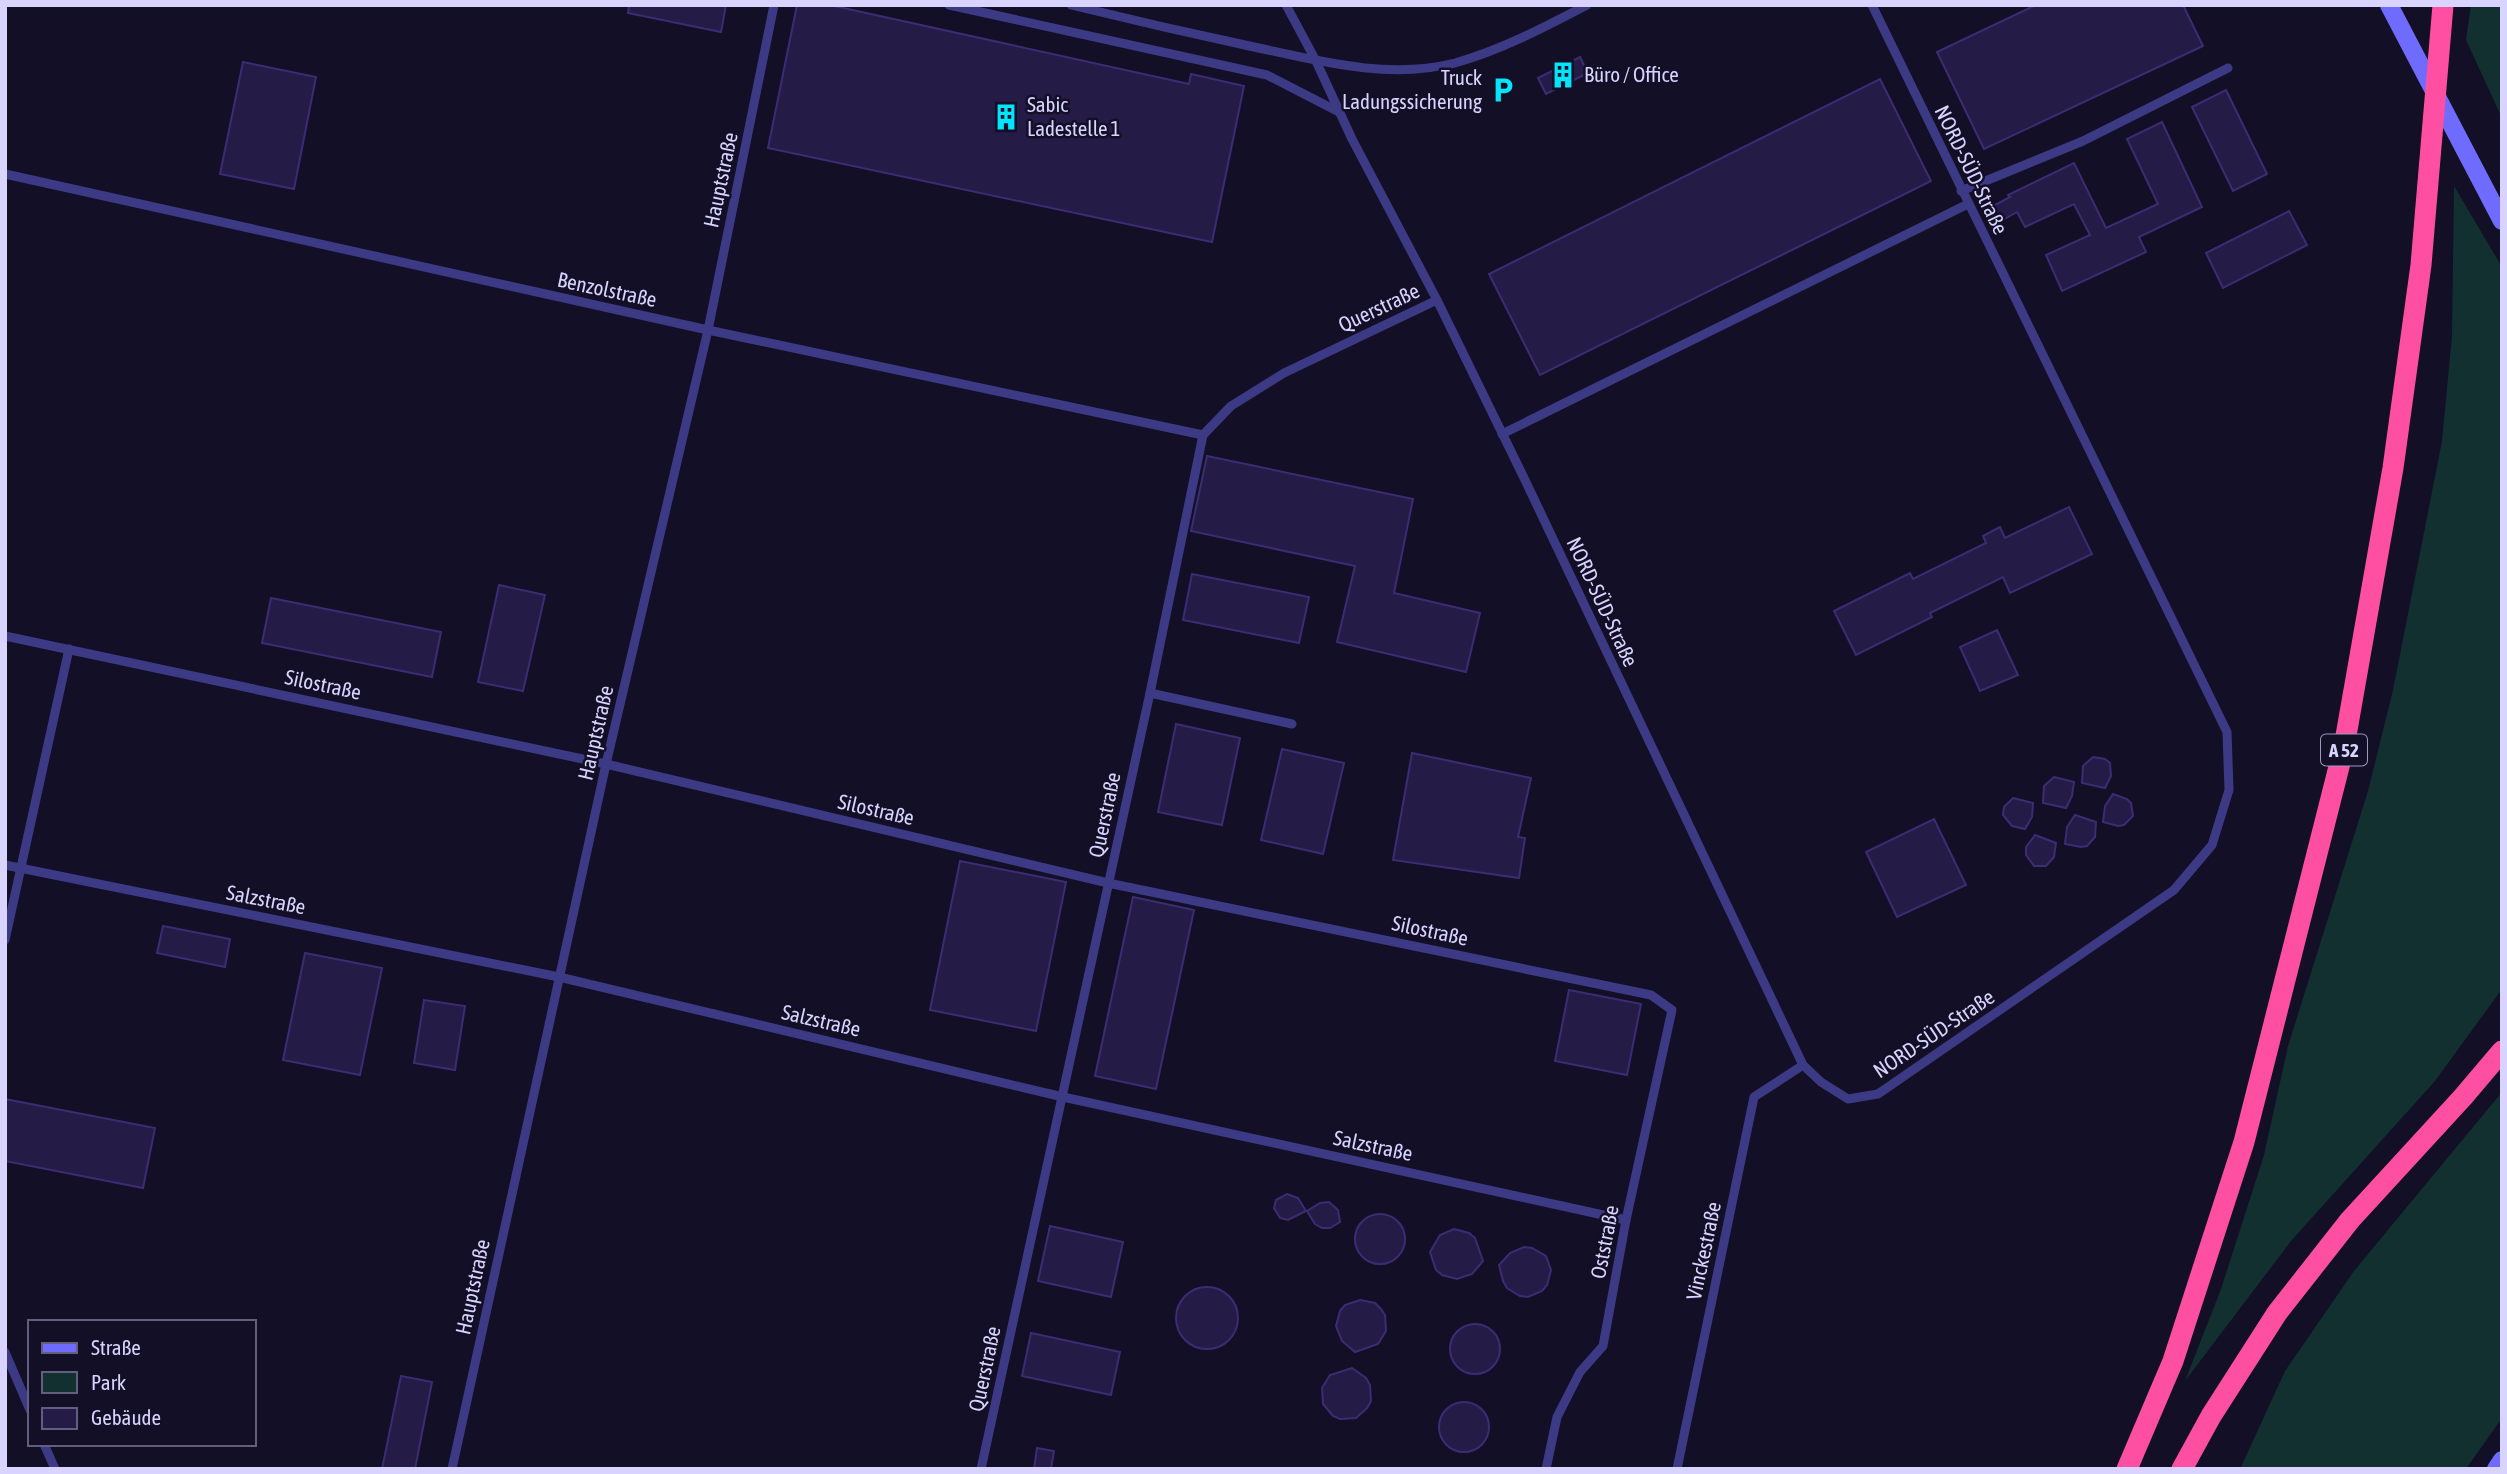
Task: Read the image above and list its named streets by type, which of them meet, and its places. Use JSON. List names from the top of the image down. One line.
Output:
{"streets":{"highway":["A 52"],"lane":["NORD-SÜD-Straße","Hauptstraße","Benzolstraße","Querstraße","Silostraße","Salzstraße","Oststraße","Vinckestraße"]},"crossings":[["NORD-SÜD-Straße","Querstraße"],["NORD-SÜD-Straße","Vinckestraße"],["Hauptstraße","Benzolstraße"],["Hauptstraße","Silostraße"],["Hauptstraße","Salzstraße"],["Benzolstraße","Querstraße"],["Querstraße","Silostraße"],["Querstraße","Salzstraße"],["Silostraße","Oststraße"],["Salzstraße","Oststraße"]],"places":{"building":["Büro / Office","Sabic Ladestelle 1"],"parking":["Truck Ladungssicherung"]},"legend":["Straße","Park","Gebäude"]}
